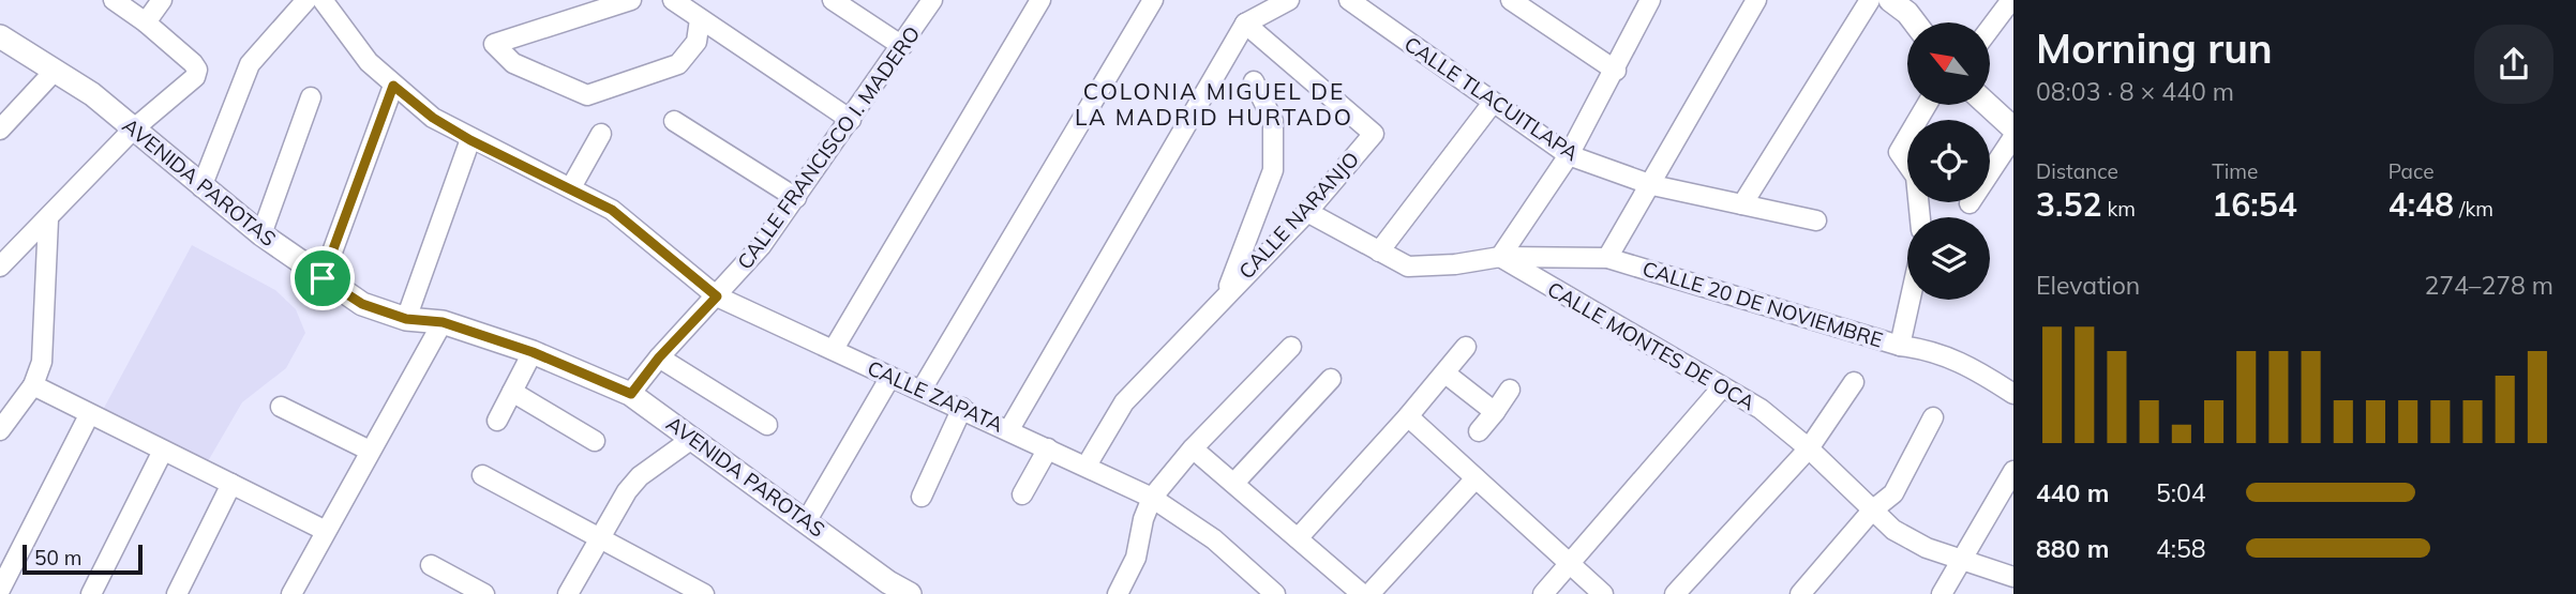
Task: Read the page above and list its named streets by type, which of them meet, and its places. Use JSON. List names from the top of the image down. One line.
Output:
{"streets":{"street":["CALLE TLACUITLAPA","CALLE FRANCISCO I. MADERO","AVENIDA PAROTAS","CALLE NARANJO","CALLE 20 DE NOVIEMBRE","CALLE MONTES DE OCA","CALLE ZAPATA"]},"crossings":[["CALLE FRANCISCO I. MADERO","AVENIDA PAROTAS"],["CALLE FRANCISCO I. MADERO","CALLE ZAPATA"],["CALLE NARANJO","CALLE ZAPATA"],["CALLE 20 DE NOVIEMBRE","CALLE MONTES DE OCA"]],"districts":["COLONIA MIGUEL DE LA MADRID HURTADO"],"scale_bar":"50 m","north":"top left","page":{"heading":["Morning run","08:03 · 8 × 440 m"],"stats":[["Distance","3.52 km"],["Time","16:54"],["Pace","4:48 /km"]],"chart":["Elevation","274–278 m"],"list":[{"name":"440 m","note":"5:04"},{"name":"880 m","note":"4:58"}],"scale":"50 m"}}
